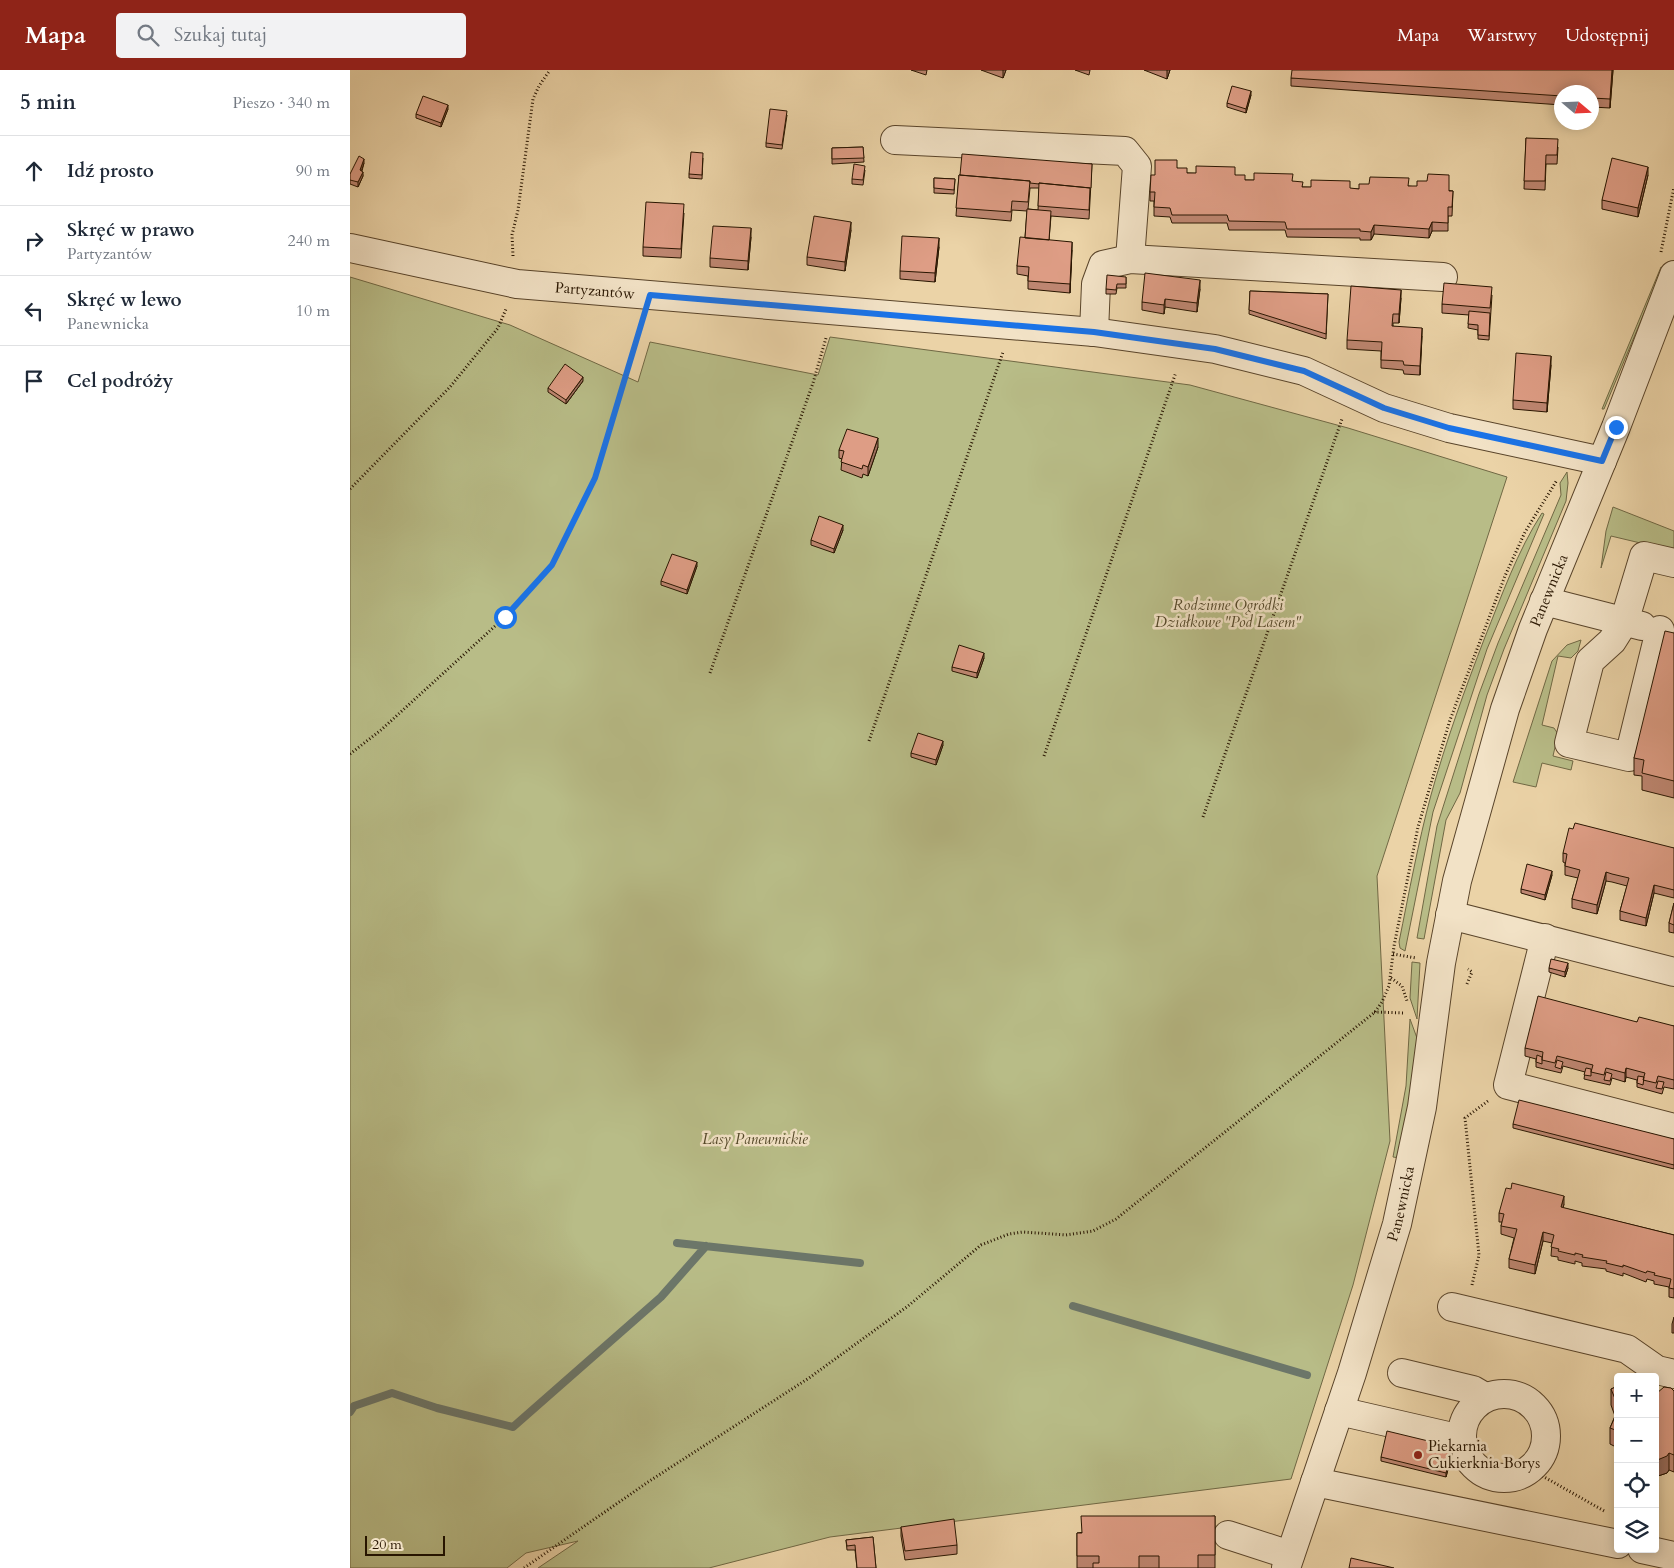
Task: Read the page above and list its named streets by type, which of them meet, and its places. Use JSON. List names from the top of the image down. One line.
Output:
{"streets":{"street":["Partyzantów","Panewnicka"]},"crossings":[["Partyzantów","Panewnicka"]],"parks":["Rodzinne Ogródki Działkowe \"Pod Lasem\"","Lasy Panewnickie"],"places":["Piekarnia Cukierknia Borys"],"scale_bar":"20 m","north":"right","page":{"header":"Mapa","search":"Szukaj tutaj","nav":["Mapa","Warstwy","Udostępnij"],"heading":["5 min","Pieszo · 340 m"],"list":[["Idź prosto","90 m"],["Skręć w prawo","Partyzantów","240 m"],["Skręć w lewo","Panewnicka","10 m"],"Cel podróży"],"map_buttons":["+","−"],"scale":"20 m"}}
